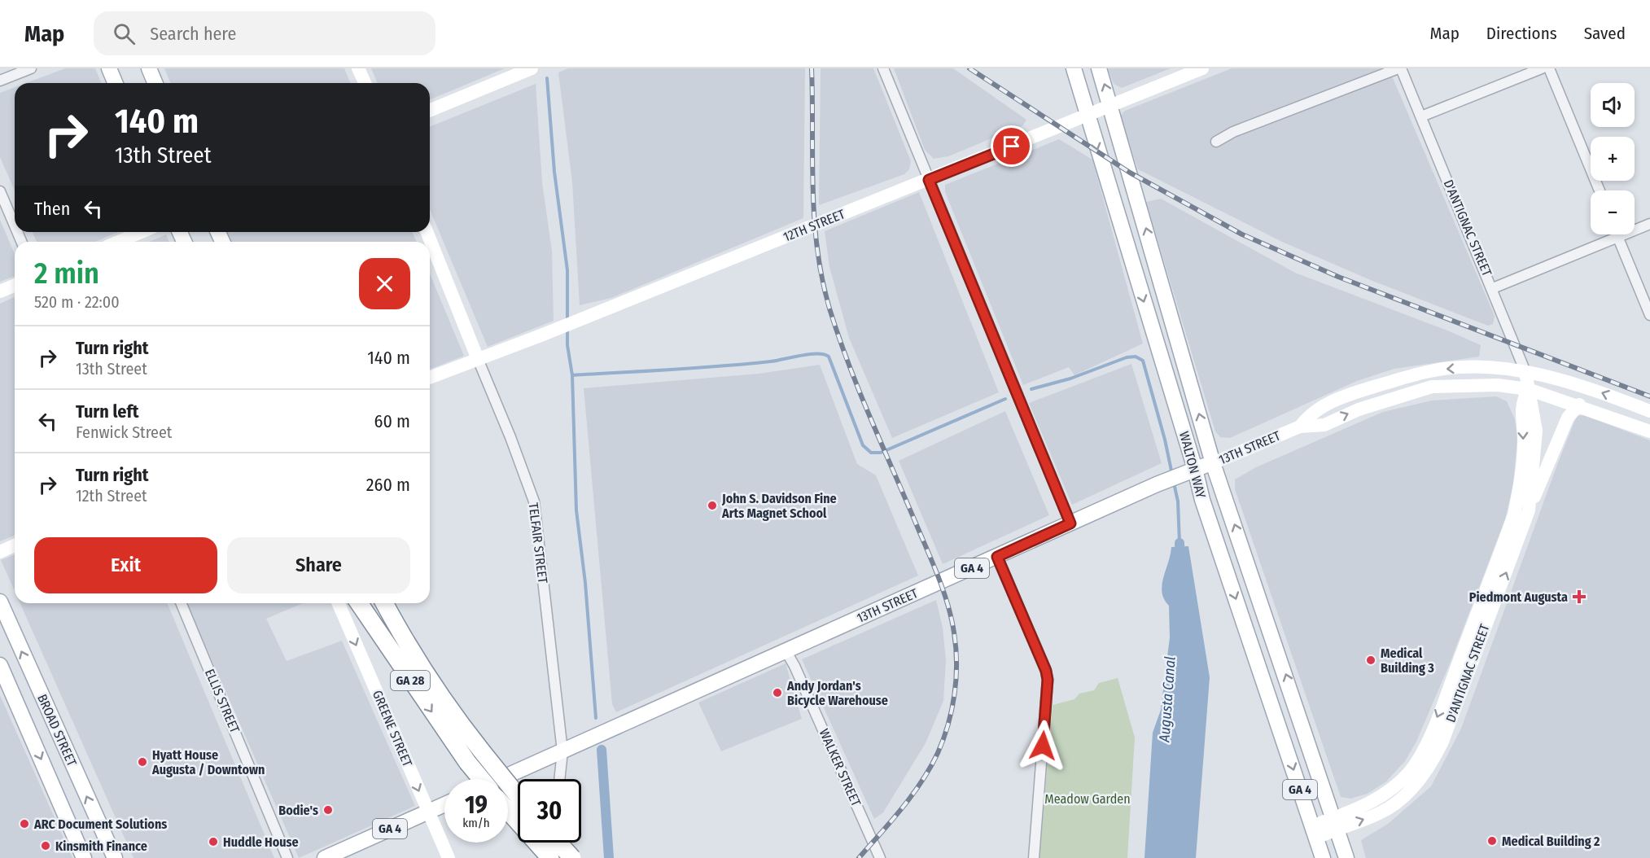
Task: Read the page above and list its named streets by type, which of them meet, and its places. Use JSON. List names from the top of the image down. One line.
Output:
{"streets":{"highway":["GA 28"],"main road":["13TH STREET","WALTON WAY","GA 4","BROAD STREET"],"street":["12TH STREET","D'ANTIGNAC STREET","TELFAIR STREET","ELLIS STREET","GREENE STREET","WALKER STREET"]},"crossings":[["12TH STREET","WALTON WAY"],["12TH STREET","TELFAIR STREET"],["D'ANTIGNAC STREET","13TH STREET"],["D'ANTIGNAC STREET","WALTON WAY"],["13TH STREET","WALTON WAY"],["13TH STREET","TELFAIR STREET"],["13TH STREET","WALKER STREET"],["GA 4","GREENE STREET"]],"one_way":["GREENE STREET"],"water":["Augusta Canal"],"parks":["Meadow Garden"],"places":{"other":["John S. Davidson Fine Arts Magnet School","Medical Building 3","Andy Jordan's Bicycle Warehouse","Hyatt House Augusta / Downtown","Bodie's","ARC Document Solutions","Medical Building 2","Huddle House","Kinsmith Finance"],"health":["Piedmont Augusta"]},"page":{"header":"Map","search":"Search here","nav":["Map","Directions","Saved"],"map_buttons":["+","−"],"turn":["140 m","13th Street"],"then":"Then","heading":["2 min","520 m · 22:00"],"list":[{"name":"Turn right","note":"13th Street","value":"140 m"},{"name":"Turn left","note":"Fenwick Street","value":"60 m"},{"name":"Turn right","note":"12th Street","value":"260 m"}],"buttons":["Exit","Share"],"speed":"19 km/h","limit":"30"}}
